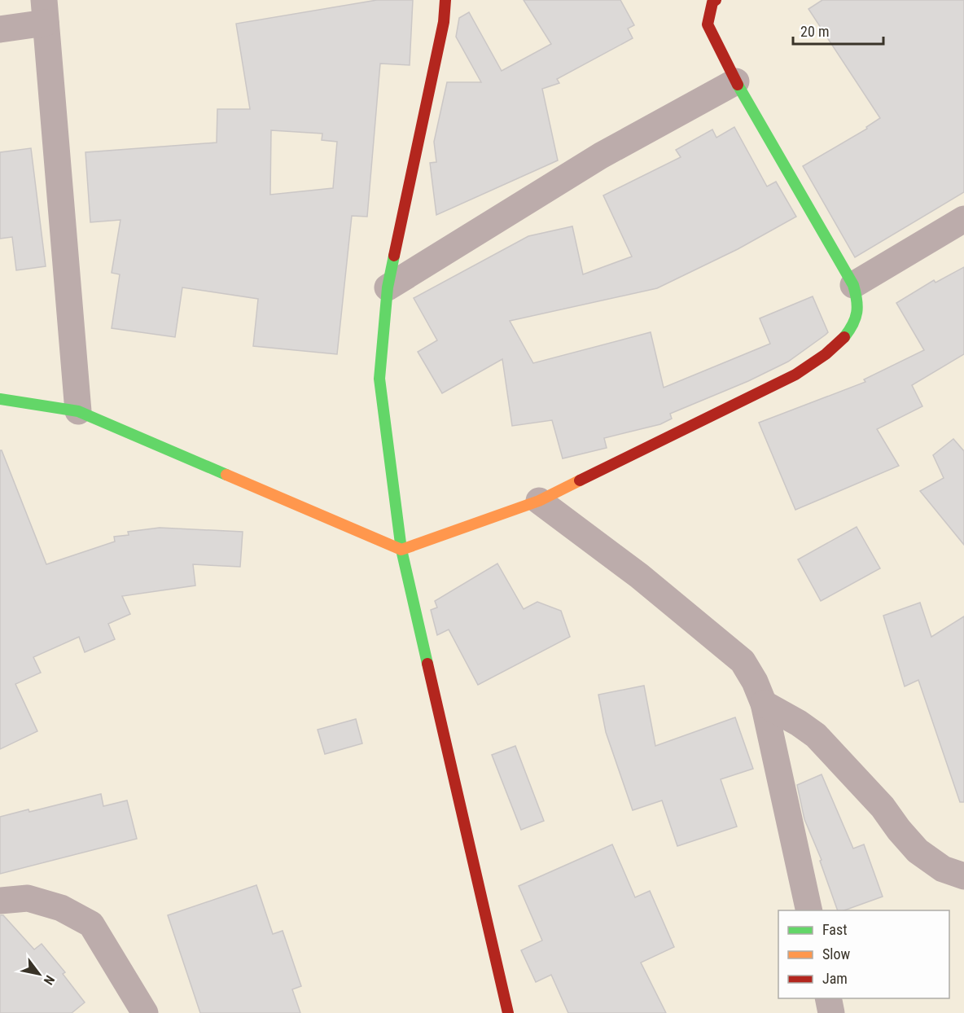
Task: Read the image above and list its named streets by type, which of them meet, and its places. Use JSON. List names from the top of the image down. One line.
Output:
{"legend":["Fast","Slow","Jam"],"scale_bar":"20 m","north":"bottom right"}
